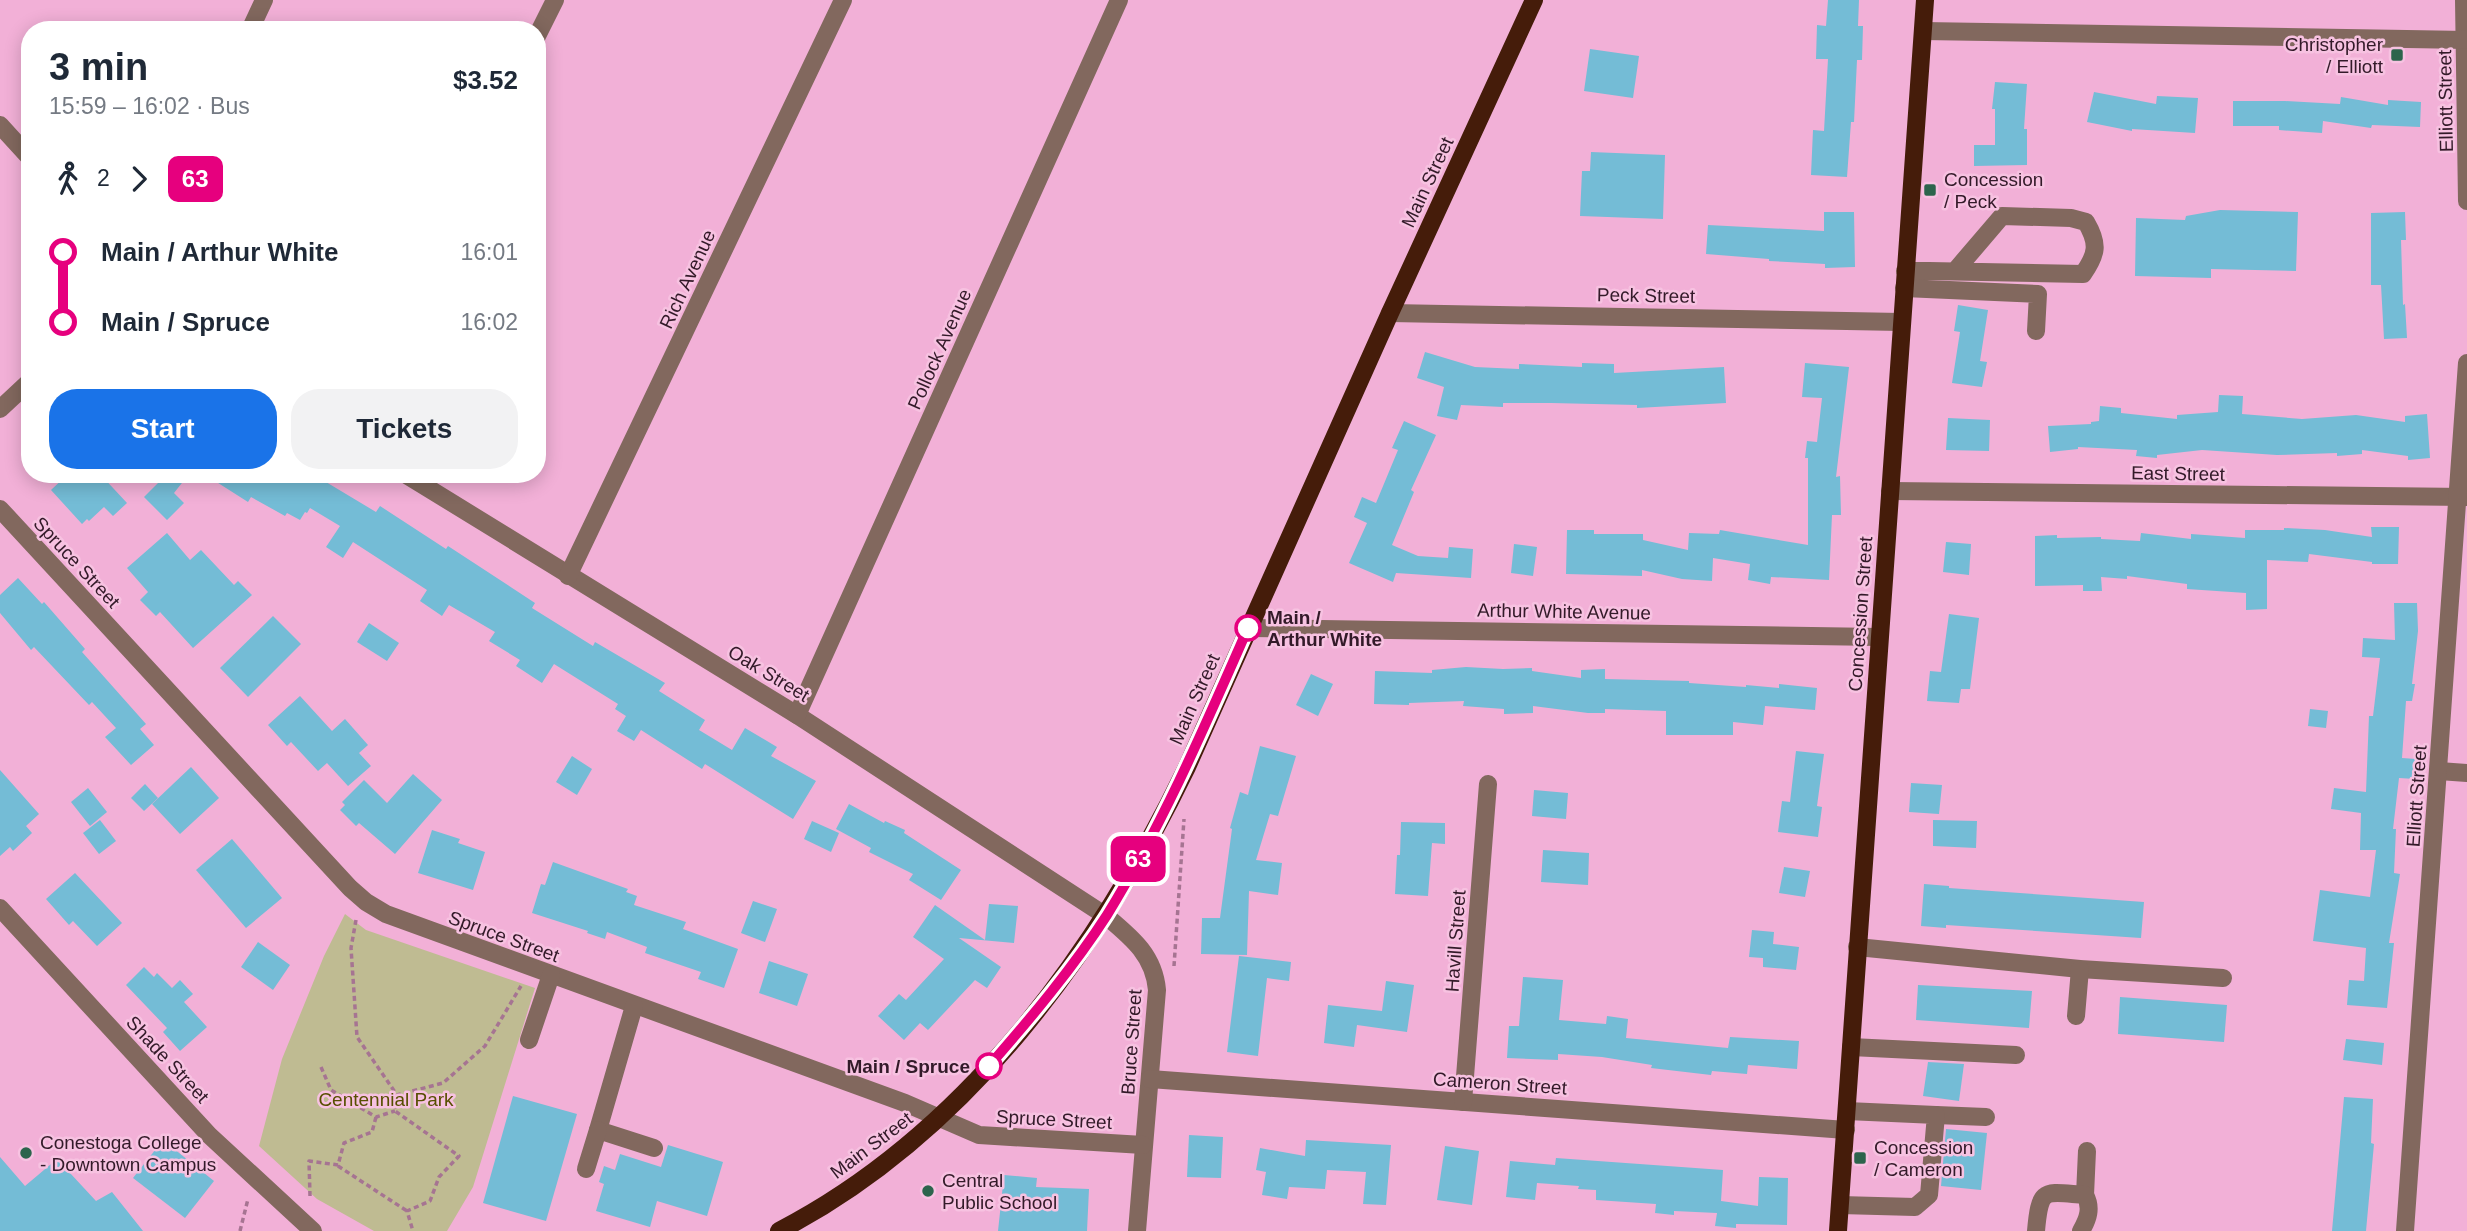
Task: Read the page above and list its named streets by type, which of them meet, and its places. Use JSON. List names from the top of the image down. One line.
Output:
{"streets":{"main road":["Main Street","Concession Street"],"street":["Elliott Street","Rich Avenue","Peck Street","Pollock Avenue","East Street","Spruce Street","Arthur White Avenue","Oak Street","Havill Street","Bruce Street","Shade Street","Cameron Street"]},"crossings":[["Elliott Street","East Street"],["Main Street","Peck Street"],["Main Street","Spruce Street"],["Main Street","Arthur White Avenue"],["Main Street","Oak Street"],["Main Street","Bruce Street"],["Rich Avenue","Oak Street"],["Peck Street","Concession Street"],["Pollock Avenue","Oak Street"],["East Street","Concession Street"],["Spruce Street","Bruce Street"],["Arthur White Avenue","Concession Street"],["Concession Street","Cameron Street"],["Oak Street","Bruce Street"],["Havill Street","Cameron Street"],["Bruce Street","Cameron Street"]],"parks":["Centennial Park"],"places":{"transit":["Christopher / Elliott","Concession / Peck","Concession / Cameron"],"other":["Main / Arthur White","Main / Spruce","Conestoga College - Downtown Campus","Central Public School"]},"lines":["bus line 63"],"page":{"on_map":"63","heading":["3 min","15:59 – 16:02 · Bus","$3.52"],"legs":["2","63"],"list":[{"name":"Main / Arthur White","value":"16:01"},{"name":"Main / Spruce","value":"16:02"}],"buttons":["Start","Tickets"]}}
